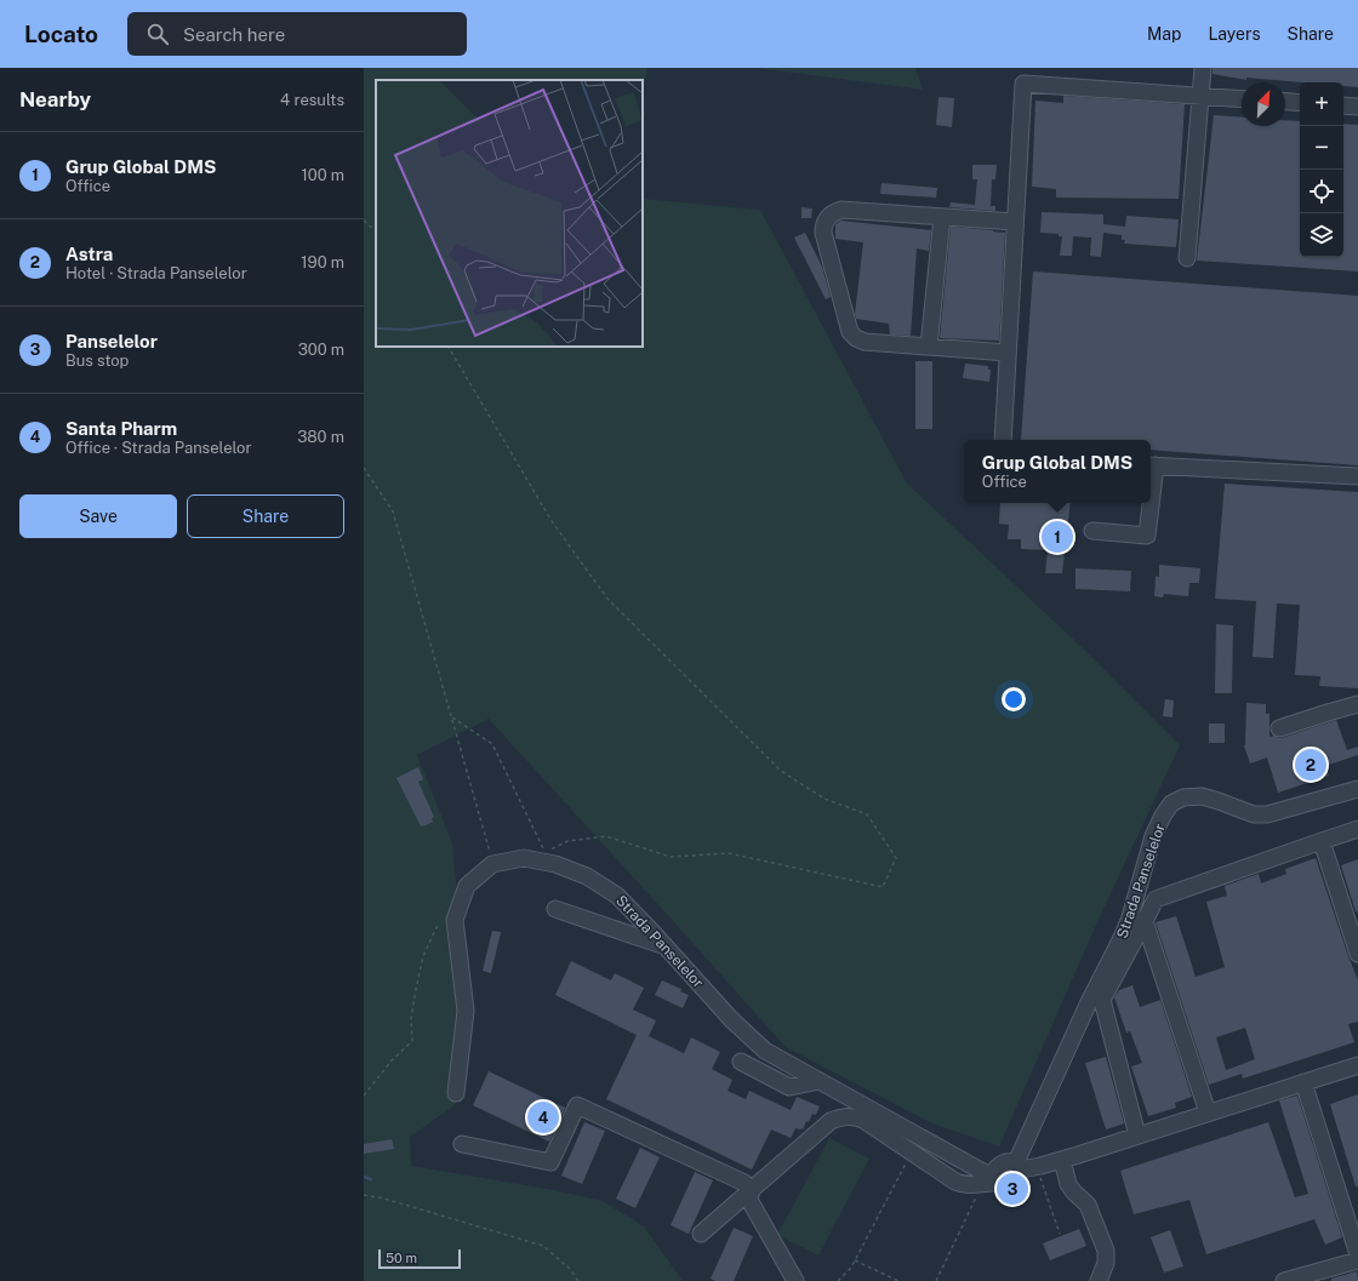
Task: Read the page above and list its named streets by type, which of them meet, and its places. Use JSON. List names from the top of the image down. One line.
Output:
{"streets":{"street":["Strada Panselelor"]},"scale_bar":"50 m","north":"top right","page":{"header":"Locato","search":"Search here","nav":["Map","Layers","Share"],"heading":["Nearby","4 results"],"map_buttons":["+","−"],"list":[{"mark":"1","name":"Grup Global DMS","note":"Office","value":"100 m"},{"mark":"2","name":"Astra","note":"Hotel · Strada Panselelor","value":"190 m"},{"mark":"3","name":"Panselelor","note":"Bus stop","value":"300 m"},{"mark":"4","name":"Santa Pharm","note":"Office · Strada Panselelor","value":"380 m"}],"popup":["Grup Global DMS","Office"],"buttons":["Save","Share"],"pins":["1","2","4","3"],"scale":"50 m"}}
